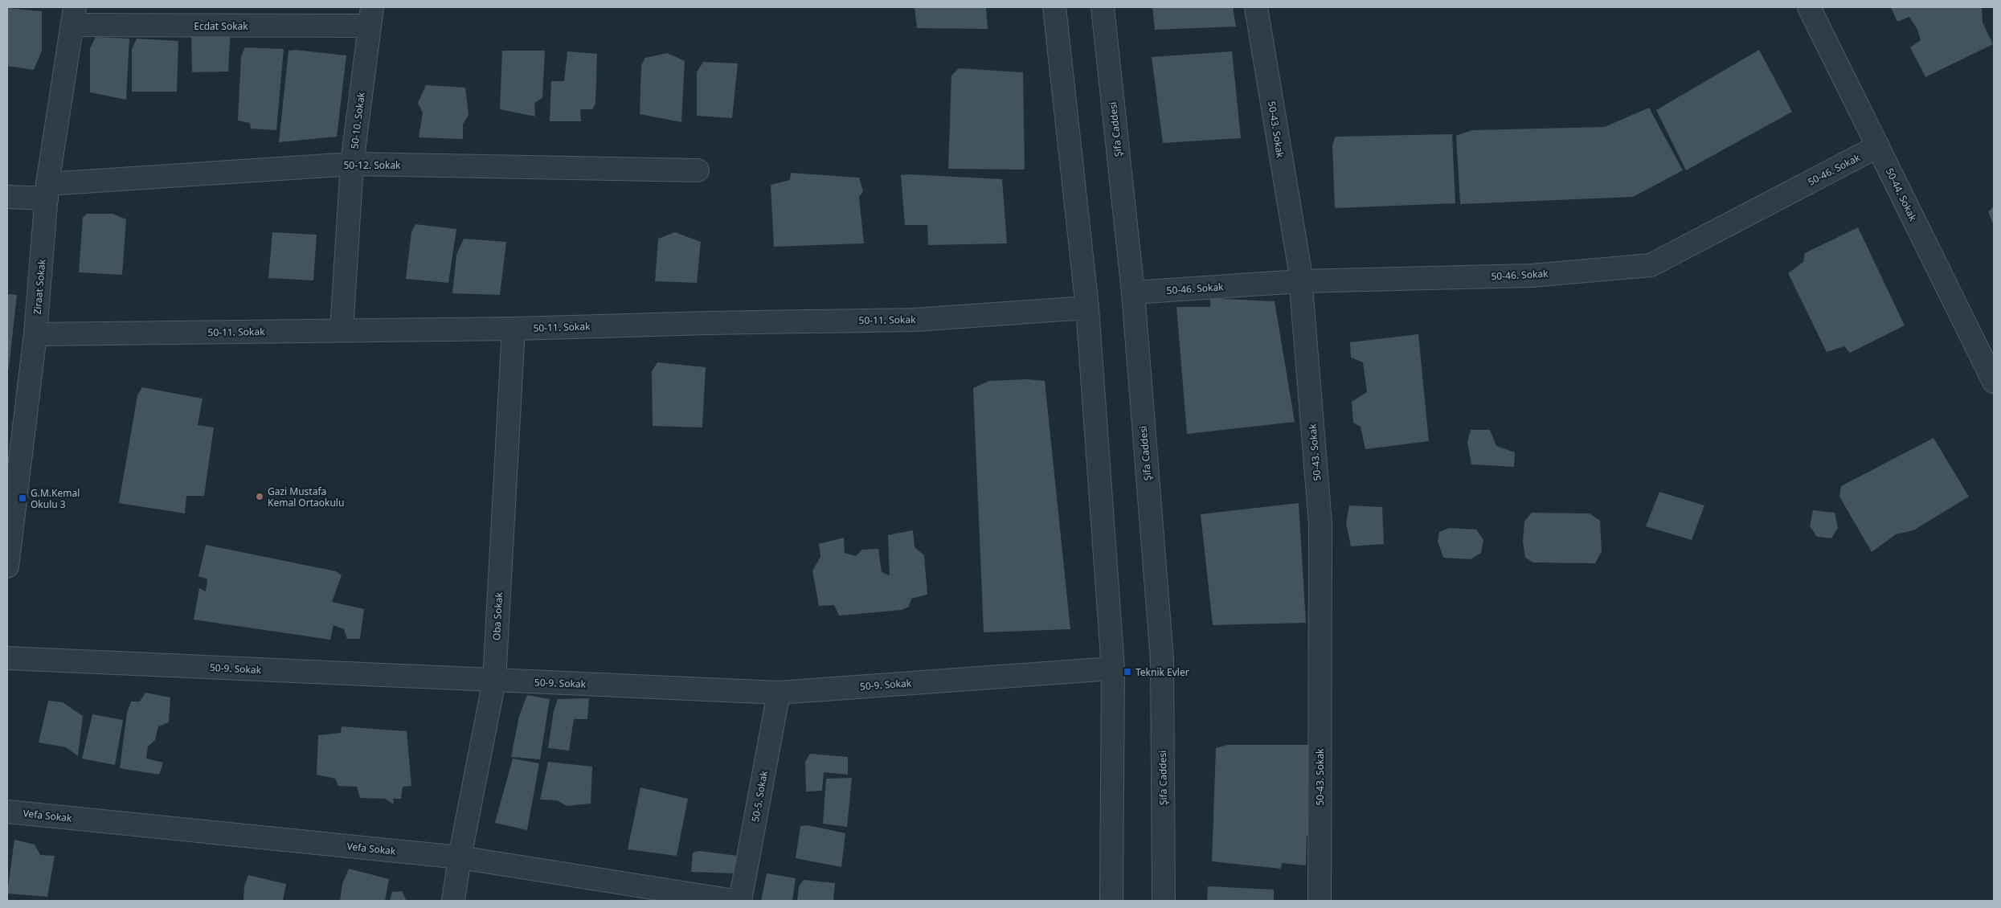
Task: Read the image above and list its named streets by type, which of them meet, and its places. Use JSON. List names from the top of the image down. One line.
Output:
{"streets":{"street":["Ecdat Sokak","50-10. Sokak","Şifa Caddesi","50-43. Sokak","50-12. Sokak","50-46. Sokak","50-44. Sokak","Ziraat Sokak","50-11. Sokak","Oba Sokak","50-9. Sokak","50-5. Sokak","Vefa Sokak"]},"crossings":[["Ecdat Sokak","50-10. Sokak"],["Ecdat Sokak","Ziraat Sokak"],["50-10. Sokak","50-12. Sokak"],["50-10. Sokak","50-11. Sokak"],["Şifa Caddesi","50-46. Sokak"],["50-43. Sokak","50-46. Sokak"],["50-12. Sokak","Ziraat Sokak"],["50-46. Sokak","50-44. Sokak"],["Ziraat Sokak","50-11. Sokak"],["50-11. Sokak","Oba Sokak"],["Oba Sokak","50-9. Sokak"],["Oba Sokak","Vefa Sokak"],["50-9. Sokak","50-5. Sokak"]],"places":{"other":["Gazi Mustafa Kemal Ortaokulu"],"transit":["G.M.Kemal Okulu 3","Teknik Evler"]}}
